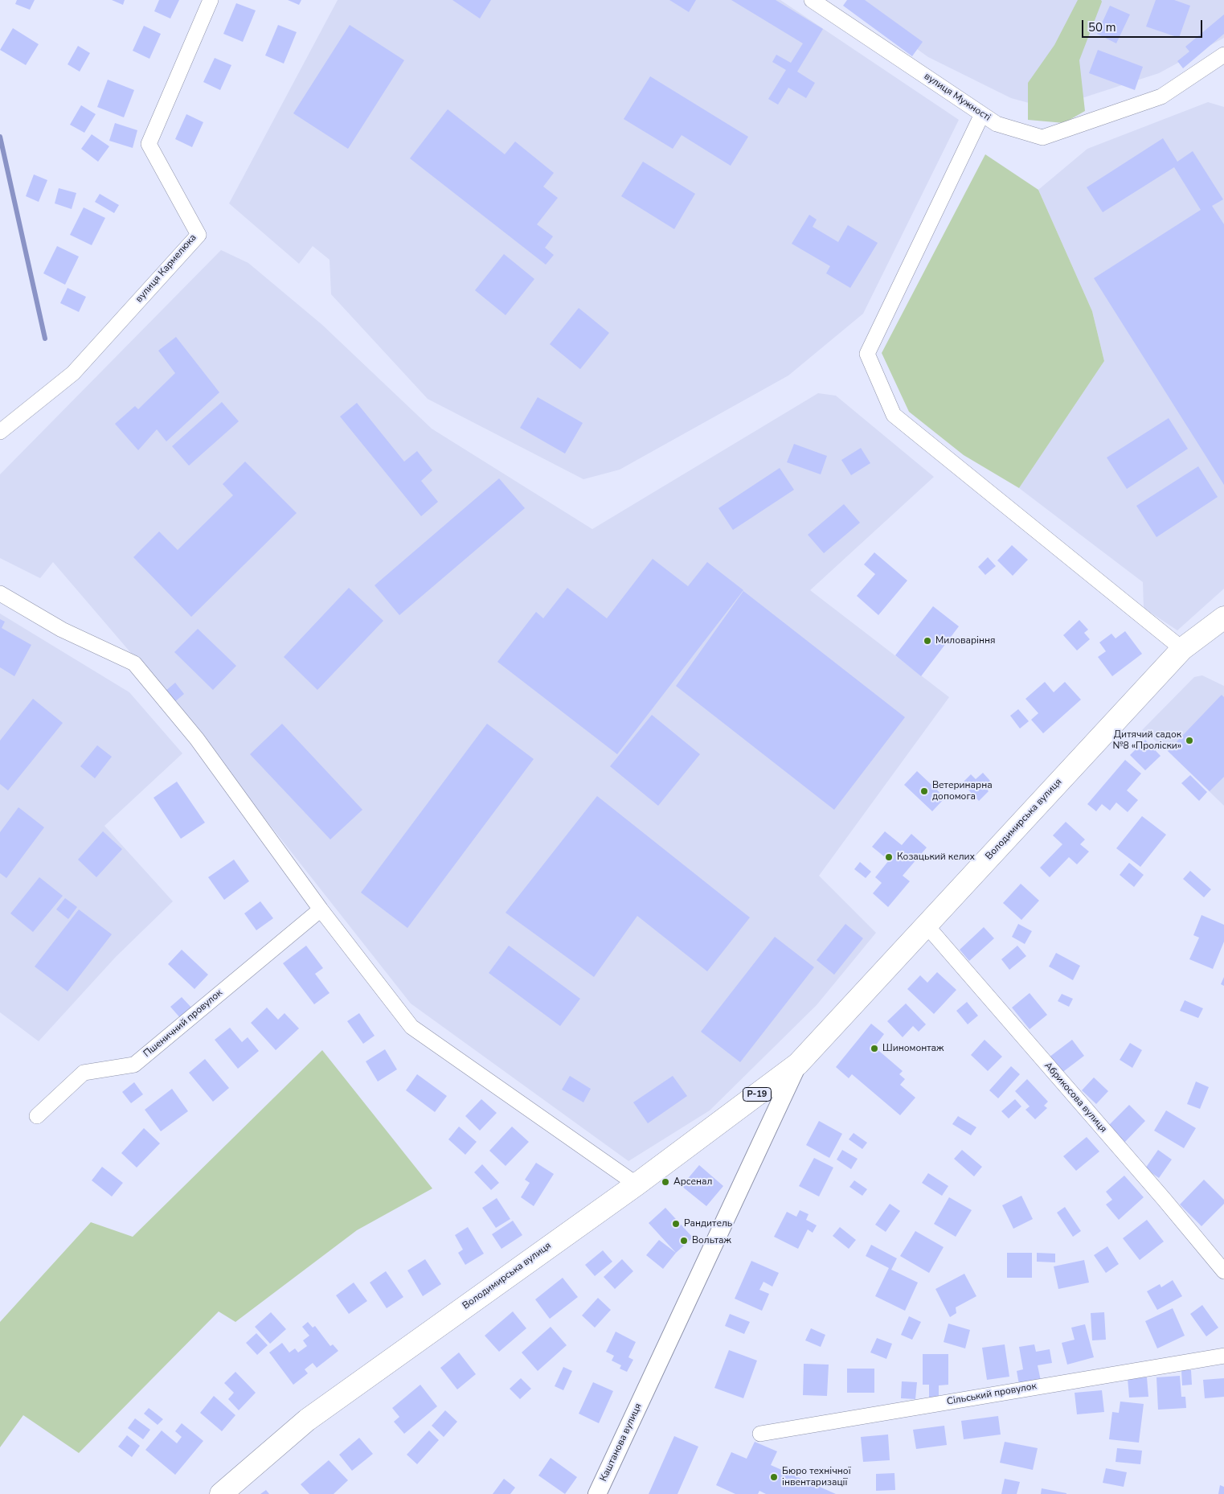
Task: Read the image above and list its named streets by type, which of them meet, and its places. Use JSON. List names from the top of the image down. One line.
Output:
{"streets":{"main road":["Володимирська вулиця","Р-19"],"street":["вулиця Мужності","вулиця Кармелюка","Пшеничний провулок","Абрикосова вулиця","Сільський провулок","Каштанова вулиця"]},"crossings":[["Володимирська вулиця","Абрикосова вулиця"],["Володимирська вулиця","Каштанова вулиця"]],"places":["Миловаріння","Дитячий садок №8 «Проліски»","Ветеринарна допомога","Козацький келих","Шиномонтаж","Арсенал","Рандитель","Вольтаж","Бюро технічної інвентаризації"],"scale_bar":"50 m"}
